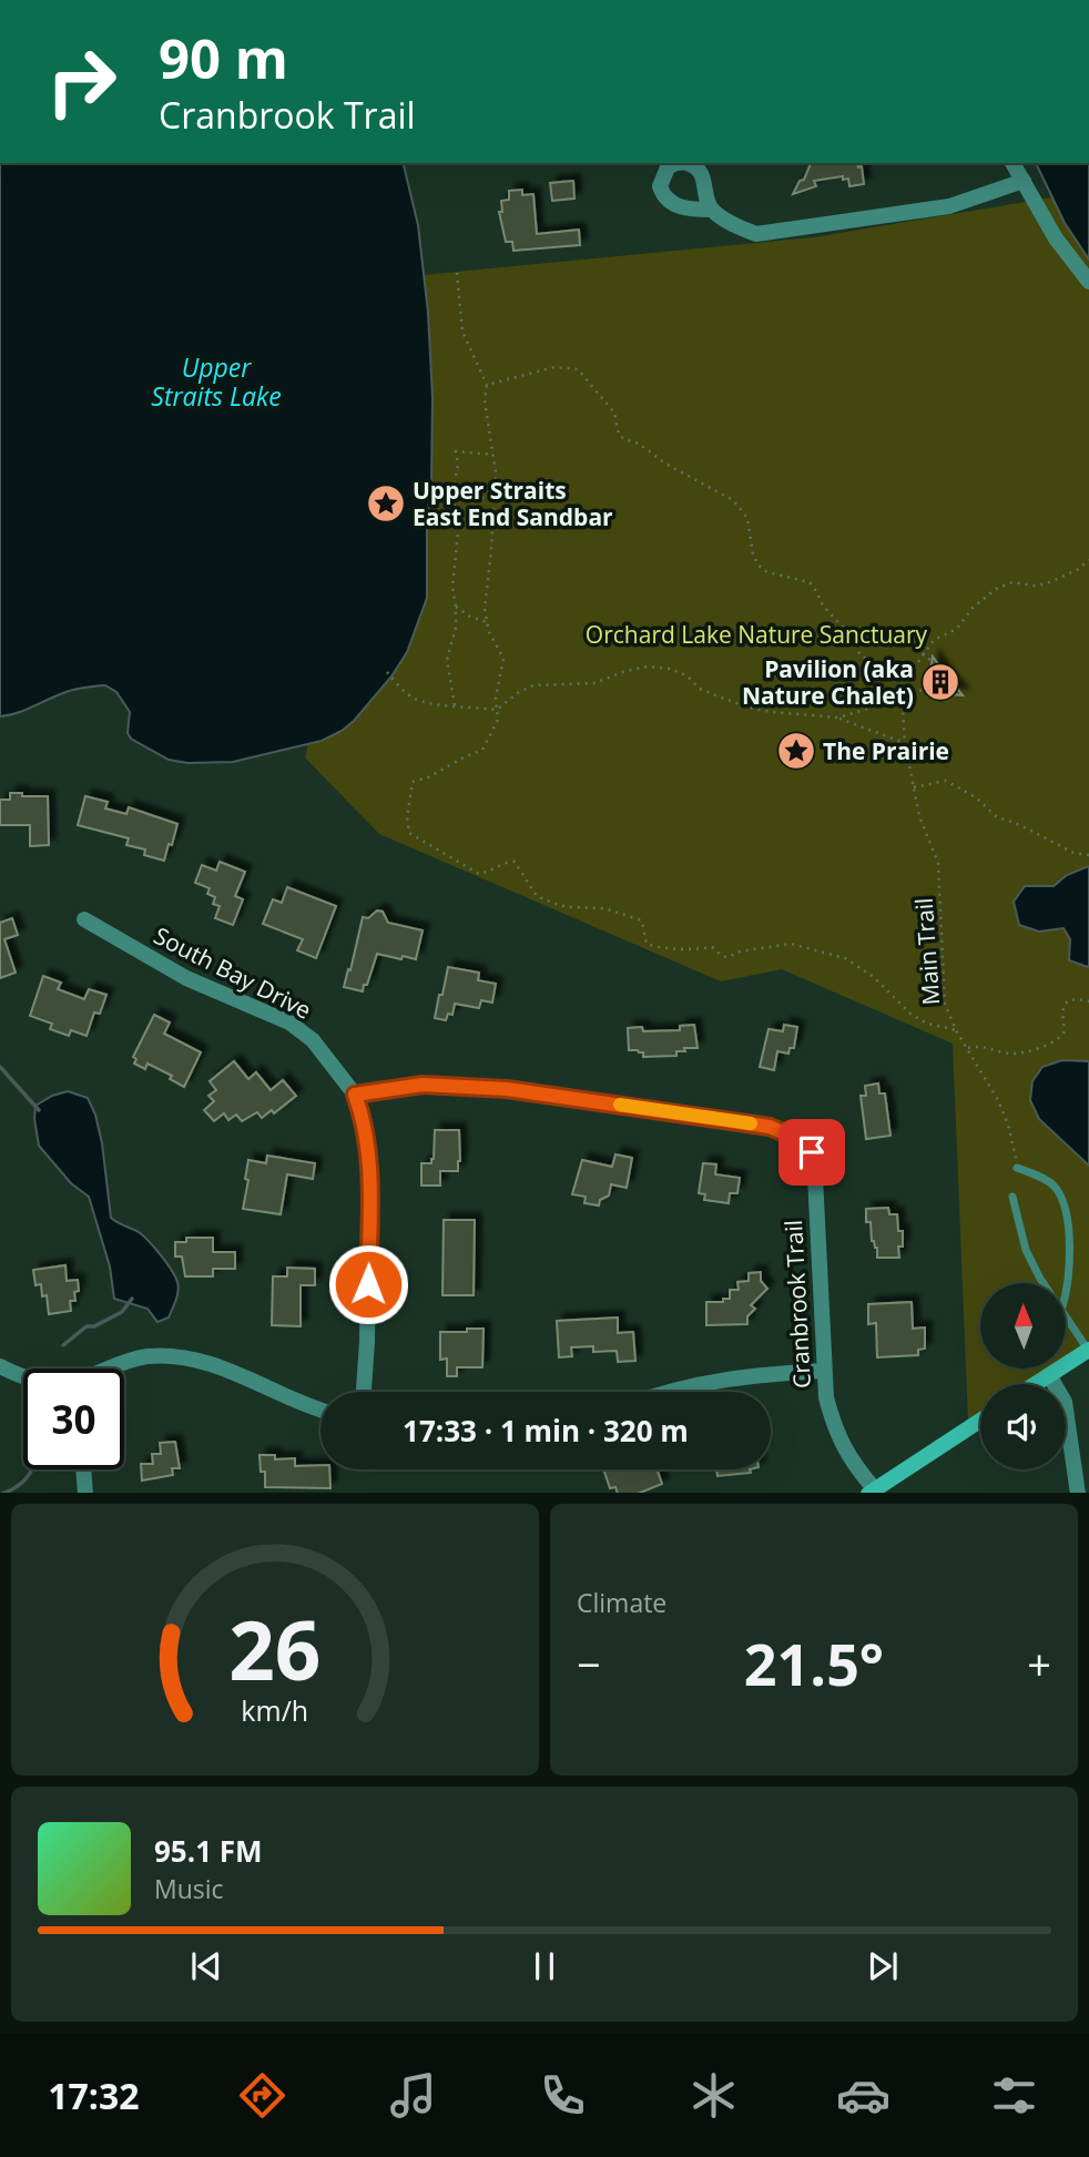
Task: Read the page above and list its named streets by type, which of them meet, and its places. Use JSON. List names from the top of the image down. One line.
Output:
{"streets":{"street":["South Bay Drive","Cranbrook Trail"],"path":["Main Trail"]},"crossings":[["South Bay Drive","Cranbrook Trail"]],"water":["Upper Straits Lake"],"parks":["Orchard Lake Nature Sanctuary"],"places":{"place":["Upper Straits East End Sandbar","The Prairie"],"building":["Pavilion (aka Nature Chalet)"]},"north":"top","page":{"turn":["90 m","Cranbrook Trail"],"limit":"30","trip":"17:33 · 1 min · 320 m","tile":"Climate","heat":["−","21.5°","+"],"song":["95.1 FM","Music"],"tabs":"17:32","gauge":["26","km/h"]}}
